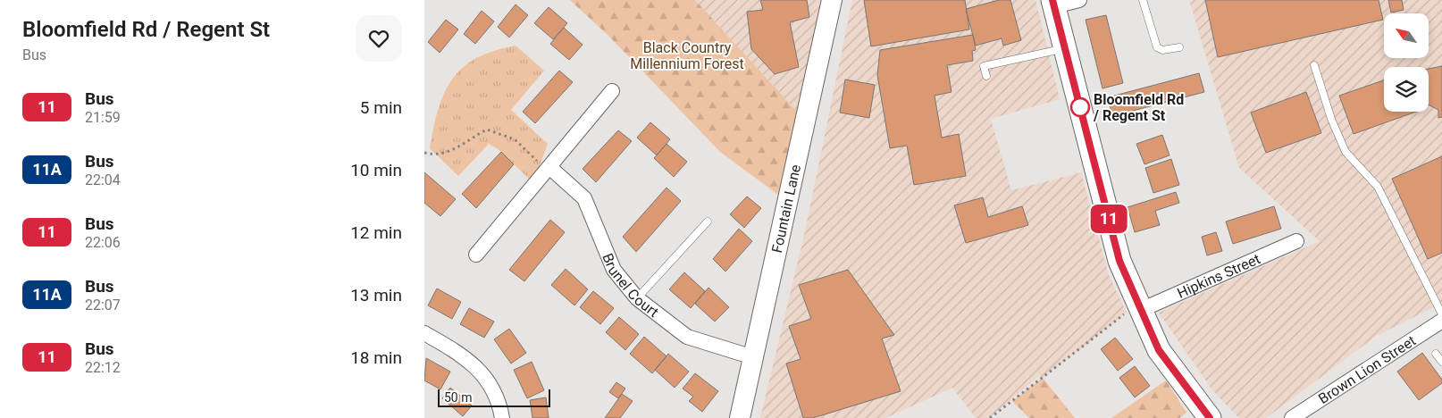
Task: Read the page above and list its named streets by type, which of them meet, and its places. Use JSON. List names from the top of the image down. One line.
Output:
{"streets":{"street":["Fountain Lane","Hipkins Street","Brunel Court","Brown Lion Street"]},"crossings":[["Fountain Lane","Brunel Court"]],"parks":["Black Country Millennium Forest"],"places":["Bloomfield Rd / Regent St"],"lines":["bus line 11"],"scale_bar":"50 m","north":"top left","page":{"heading":["Bloomfield Rd / Regent St","Bus"],"on_map":"11","list":[{"mark":"11","name":"Bus","note":"21:59","value":"5 min"},{"mark":"11A","name":"Bus","note":"22:04","value":"10 min"},{"mark":"11","name":"Bus","note":"22:06","value":"12 min"},{"mark":"11A","name":"Bus","note":"22:07","value":"13 min"},{"mark":"11","name":"Bus","note":"22:12","value":"18 min"}],"scale":"50 m"}}
